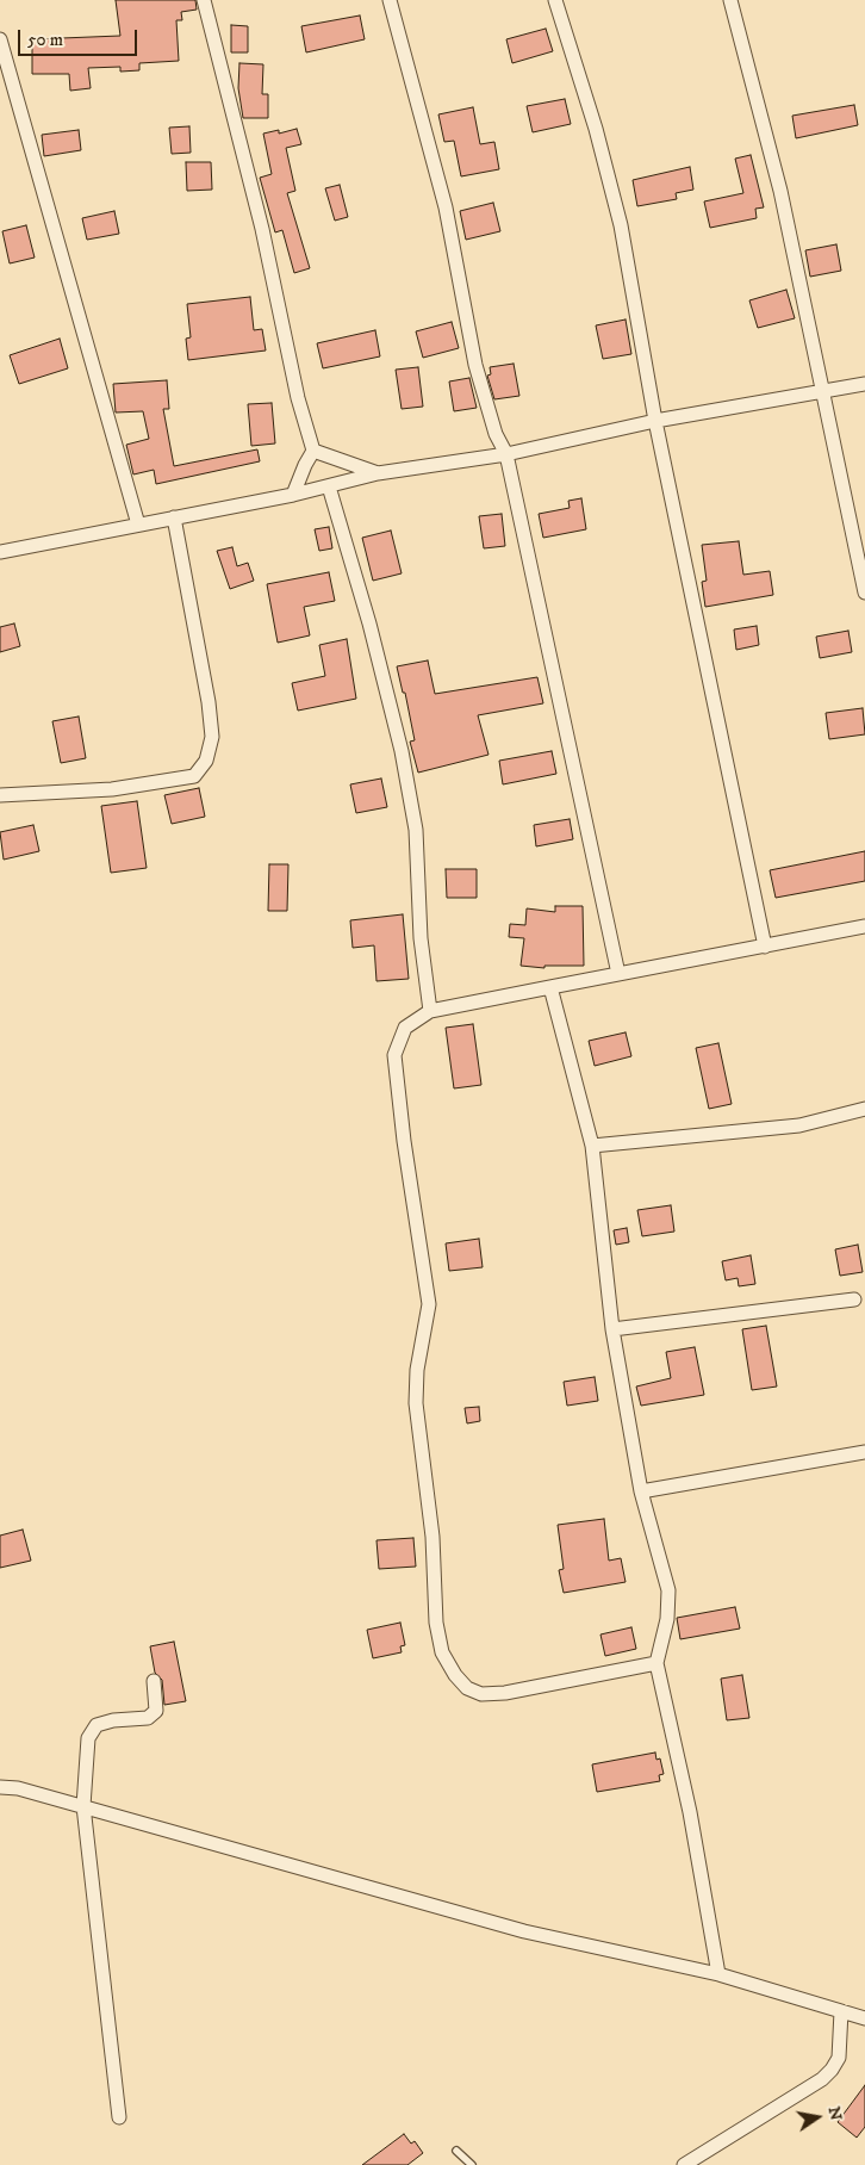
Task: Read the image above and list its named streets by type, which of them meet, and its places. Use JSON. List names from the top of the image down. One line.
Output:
{"scale_bar":"50 m","north":"right"}
